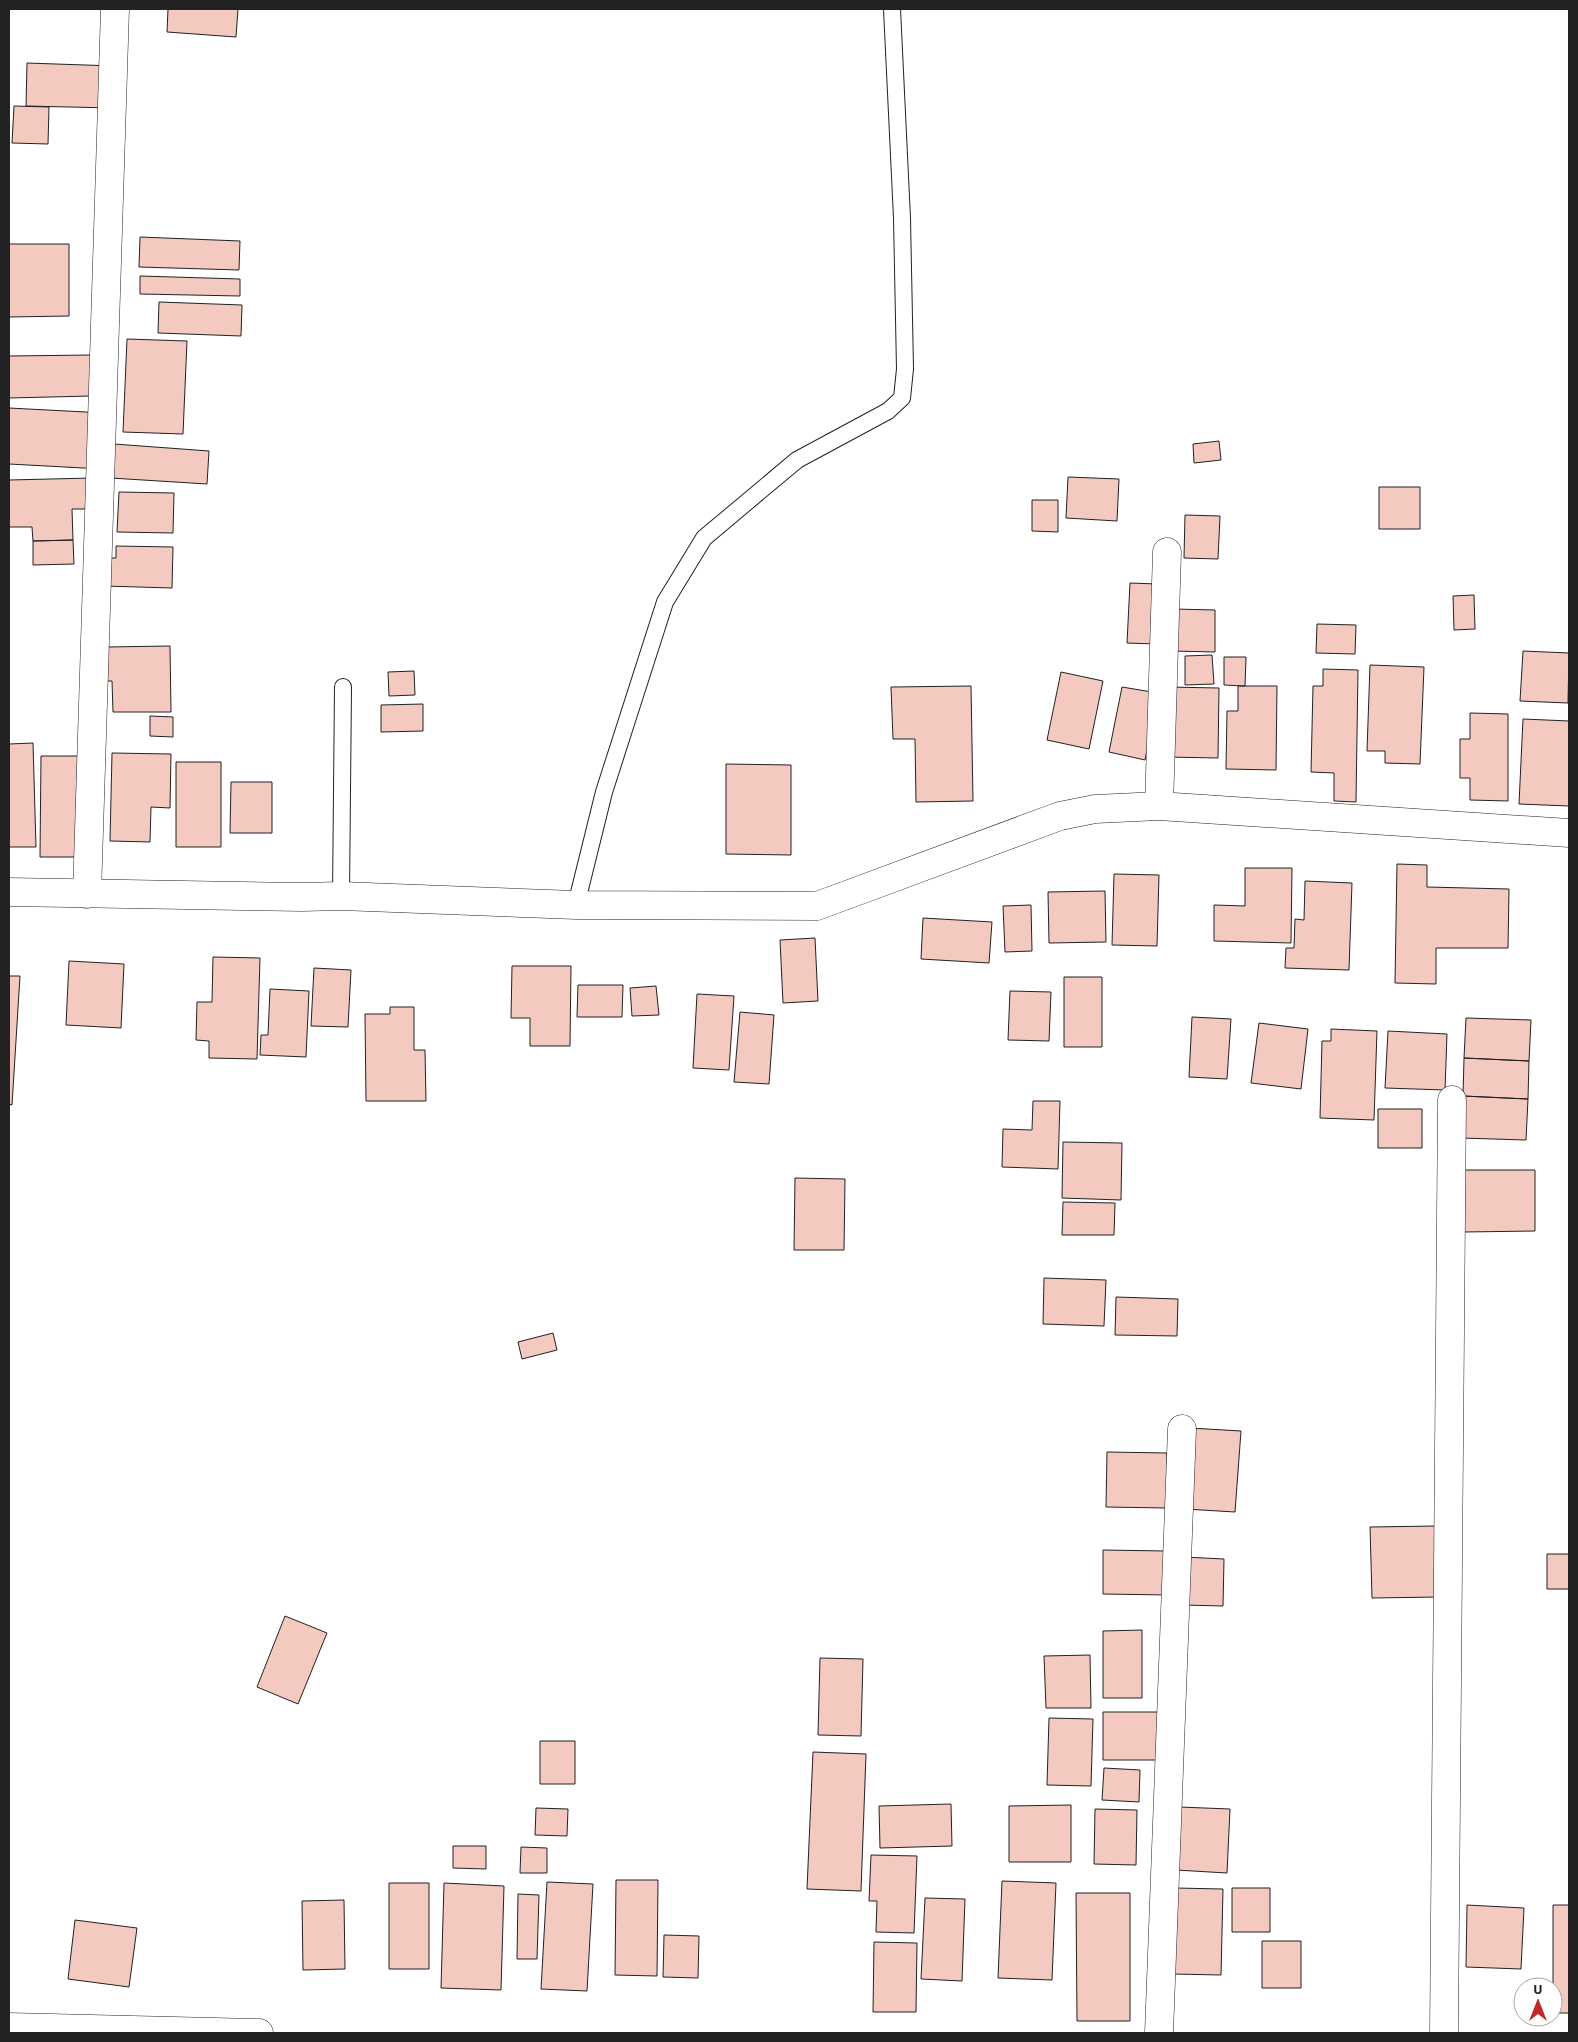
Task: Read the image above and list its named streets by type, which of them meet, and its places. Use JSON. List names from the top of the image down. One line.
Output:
{"north":"top"}
